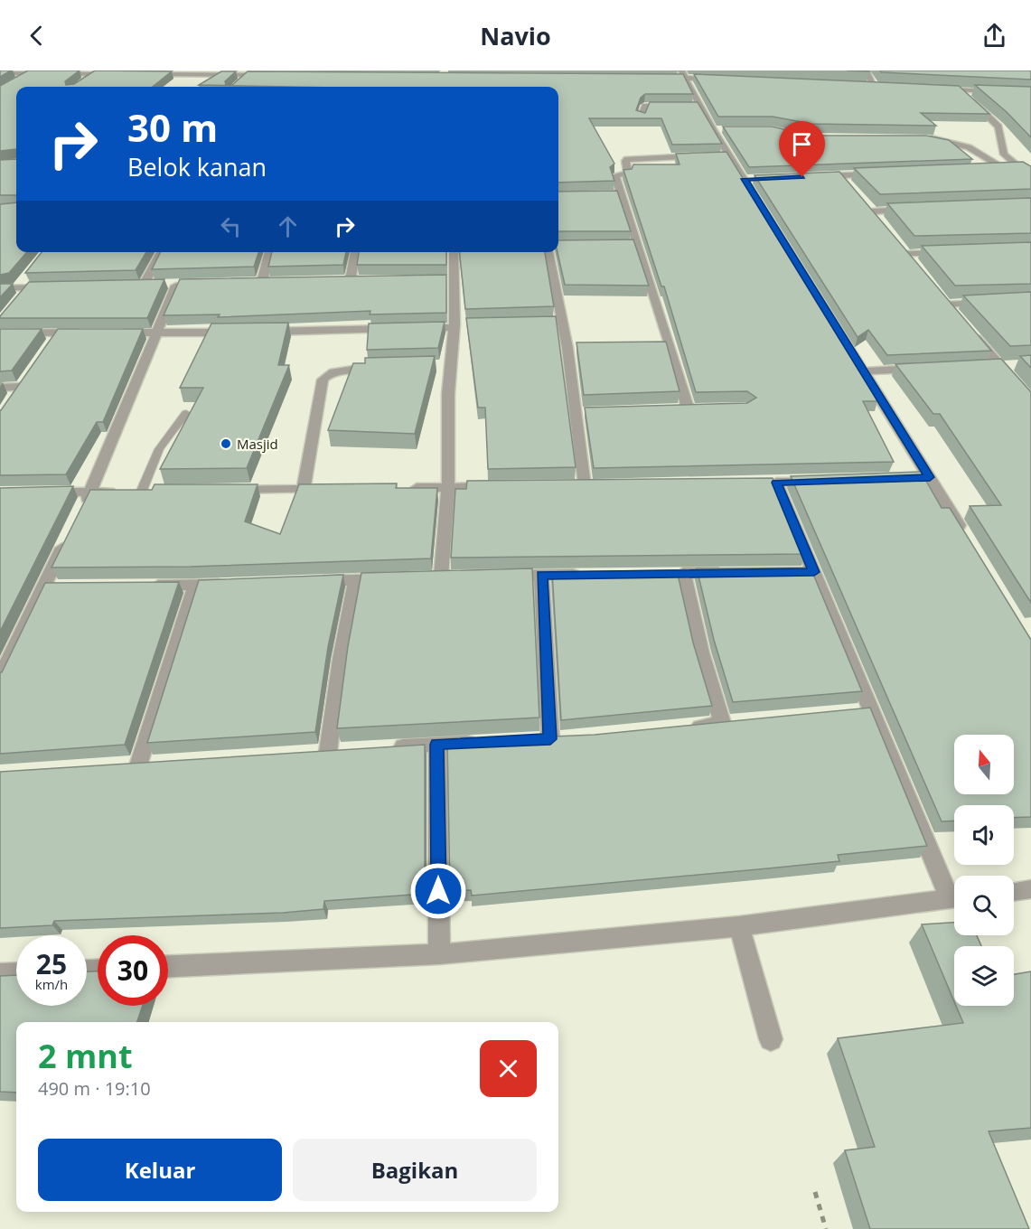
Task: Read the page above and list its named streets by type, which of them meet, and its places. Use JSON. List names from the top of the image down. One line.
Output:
{"places":["Masjid"],"north":"top","page":{"header":"Navio","turn":["30 m","Belok kanan"],"speed":"25 km/h","limit":"30","heading":["2 mnt","490 m · 19:10"],"buttons":["Keluar","Bagikan"]}}
